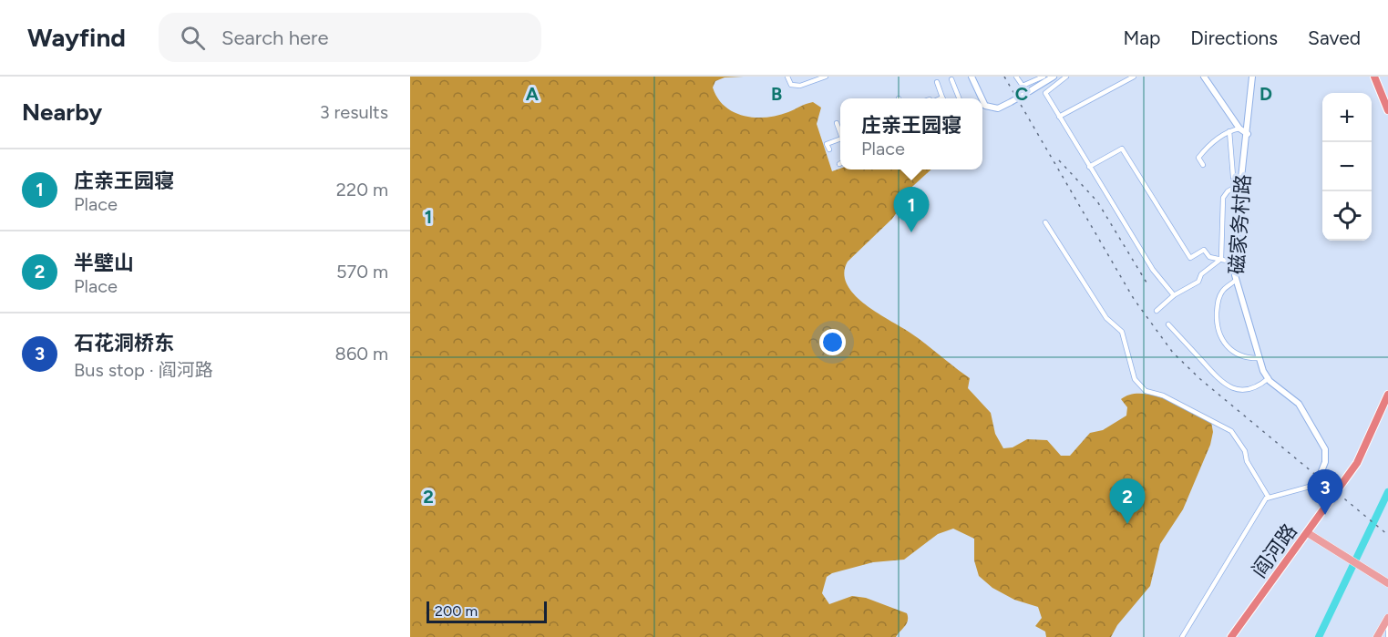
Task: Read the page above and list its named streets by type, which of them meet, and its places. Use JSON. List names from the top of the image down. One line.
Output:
{"streets":{"highway":["阎河路"],"street":["磁家务村路"]},"scale_bar":"200 m","page":{"header":"Wayfind","search":"Search here","nav":["Map","Directions","Saved"],"heading":["Nearby","3 results"],"map_buttons":["+","−"],"popup":["庄亲王园寝","Place"],"list":[{"mark":"1","name":"庄亲王园寝","note":"Place","value":"220 m"},{"mark":"2","name":"半壁山","note":"Place","value":"570 m"},{"mark":"3","name":"石花洞桥东","note":"Bus stop · 阎河路","value":"860 m"}],"pins":["1","3","2"],"scale":"200 m"},"grid":{"columns":["A","B","C","D"],"rows":["1","2"]}}
